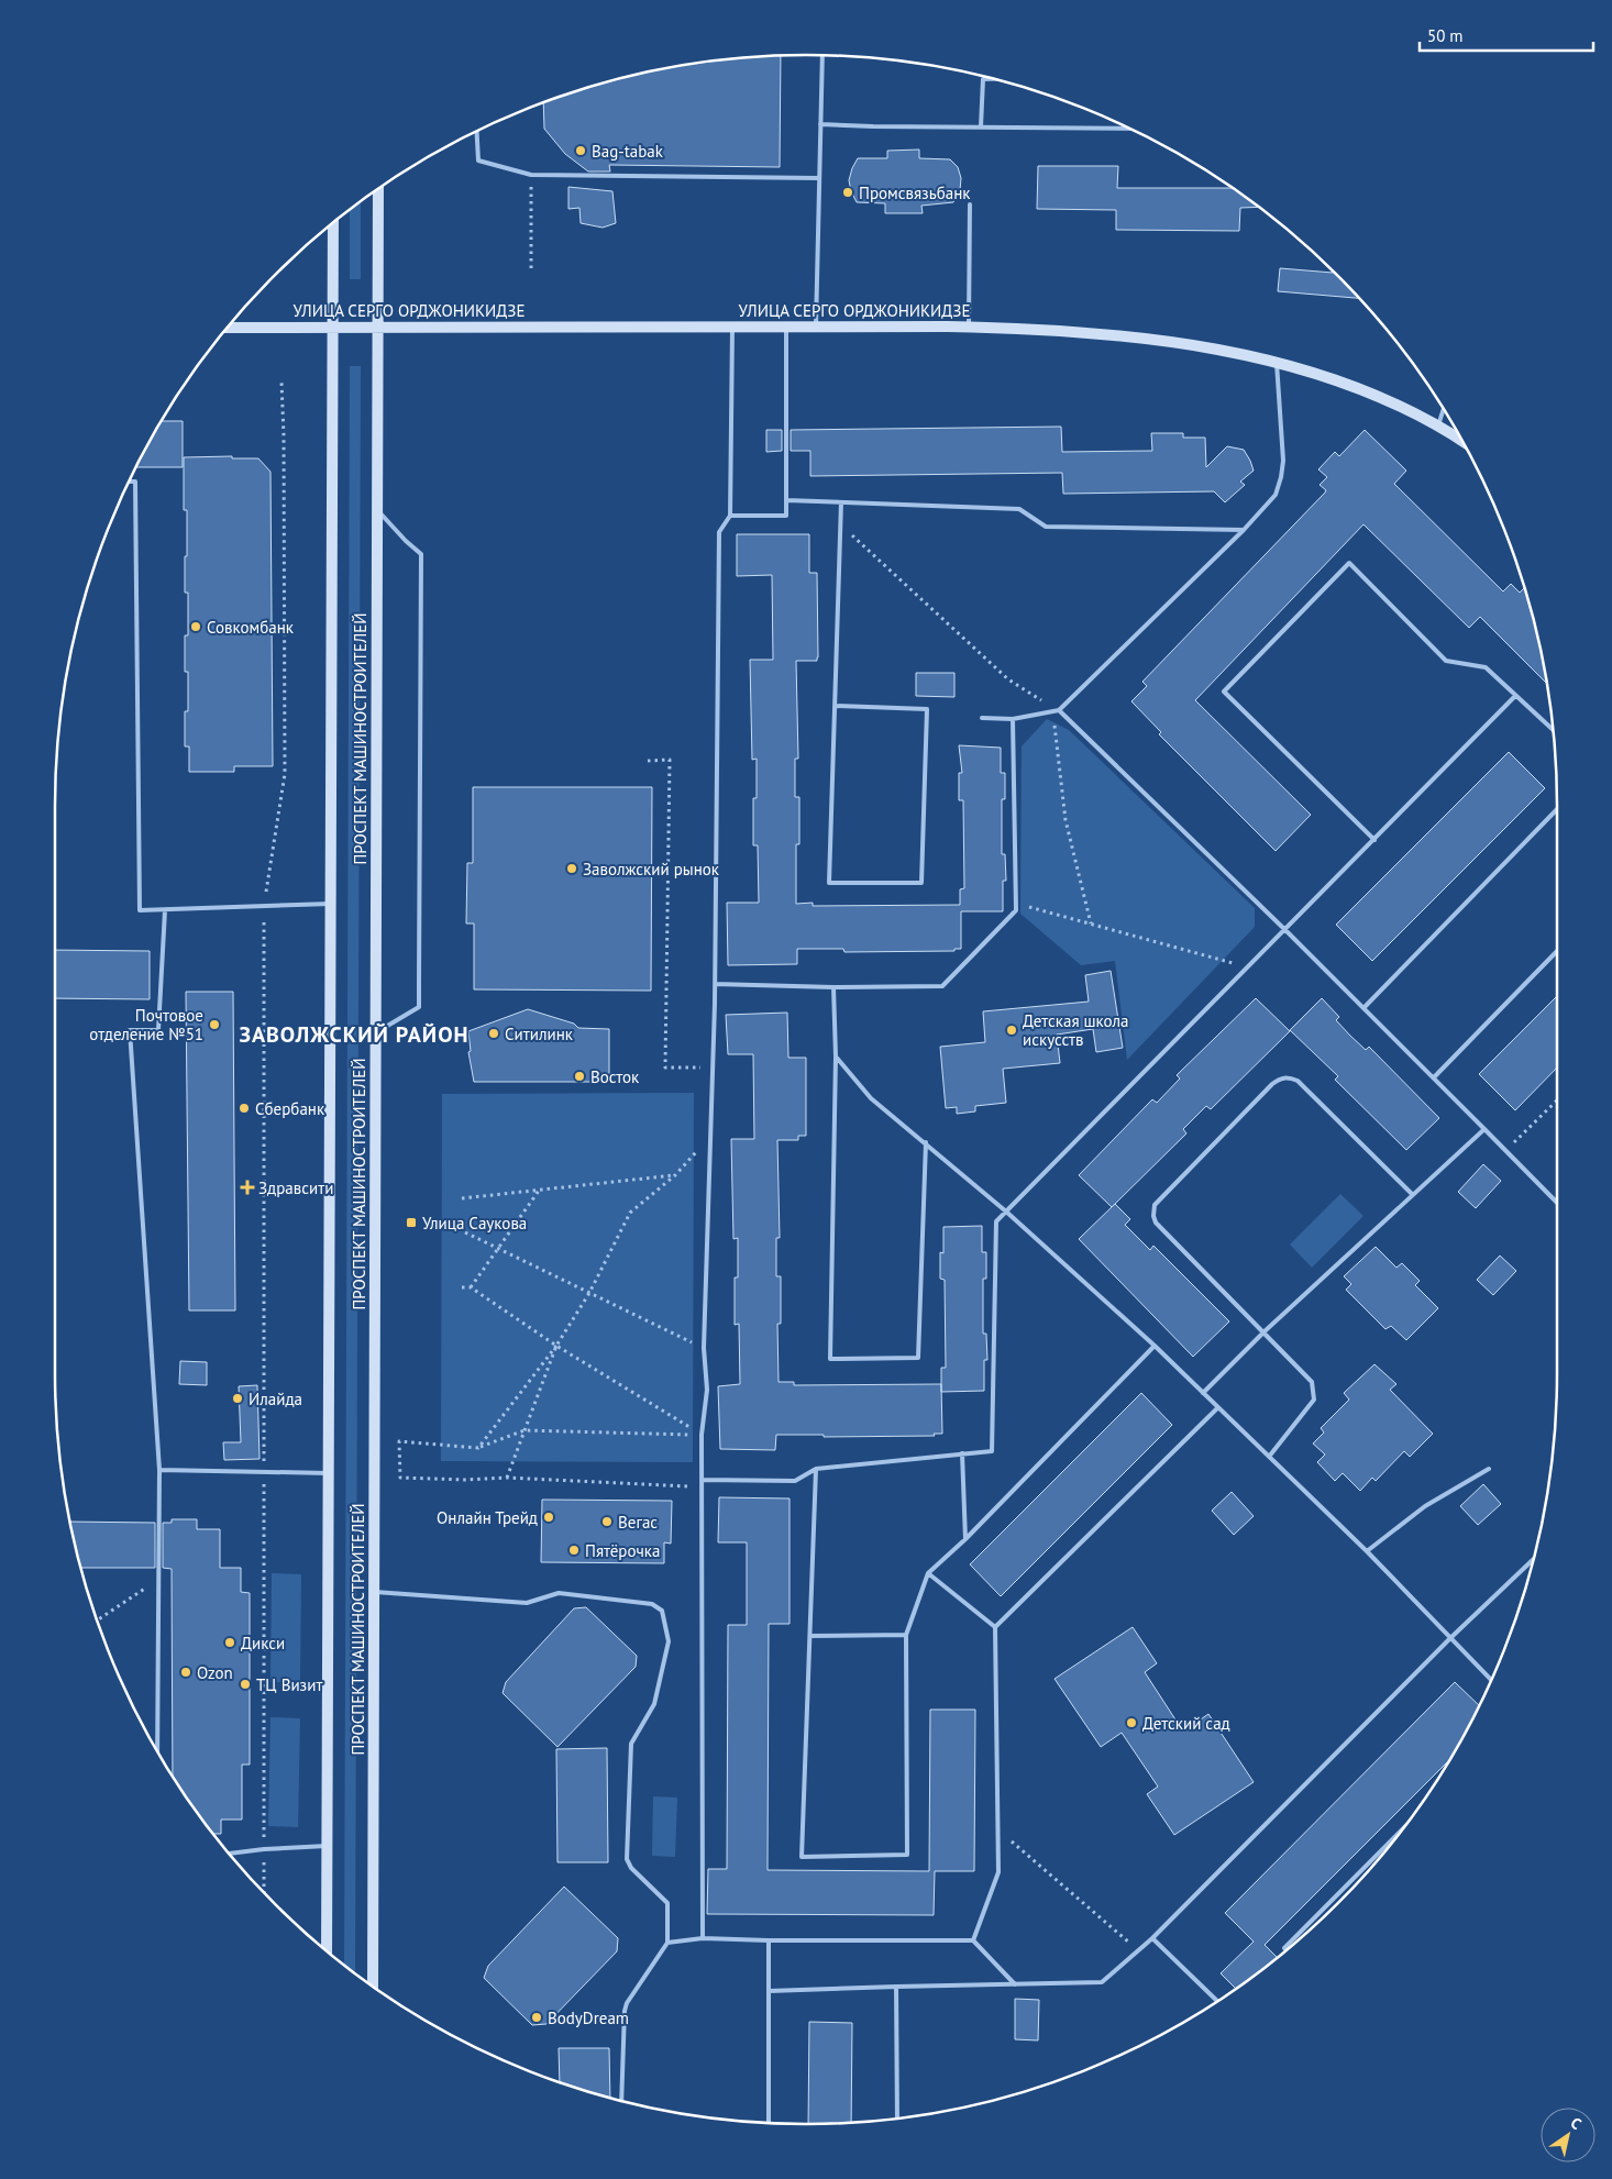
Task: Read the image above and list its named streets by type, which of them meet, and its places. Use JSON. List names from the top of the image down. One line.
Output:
{"streets":{"main road":["УЛИЦА СЕРГО ОРДЖОНИКИДЗЕ","ПРОСПЕКТ МАШИНОСТРОИТЕЛЕЙ"]},"crossings":[["УЛИЦА СЕРГО ОРДЖОНИКИДЗЕ","ПРОСПЕКТ МАШИНОСТРОИТЕЛЕЙ"]],"districts":["ЗАВОЛЖСКИЙ РАЙОН"],"places":{"other":["Bag-tabak","Промсвязьбанк","Совкомбанк","Заволжский рынок","Почтовое отделение №51","Детская школа искусств","Ситилинк","Восток","Сбербанк","Илайда","Онлайн Трейд","Вегас","Пятёрочка","Дикси","Ozon","ТЦ Визит","Детский сад","BodyDream"],"health":["Здравсити"],"transit":["Улица Саукова"]},"scale_bar":"50 m","north":"top right"}
